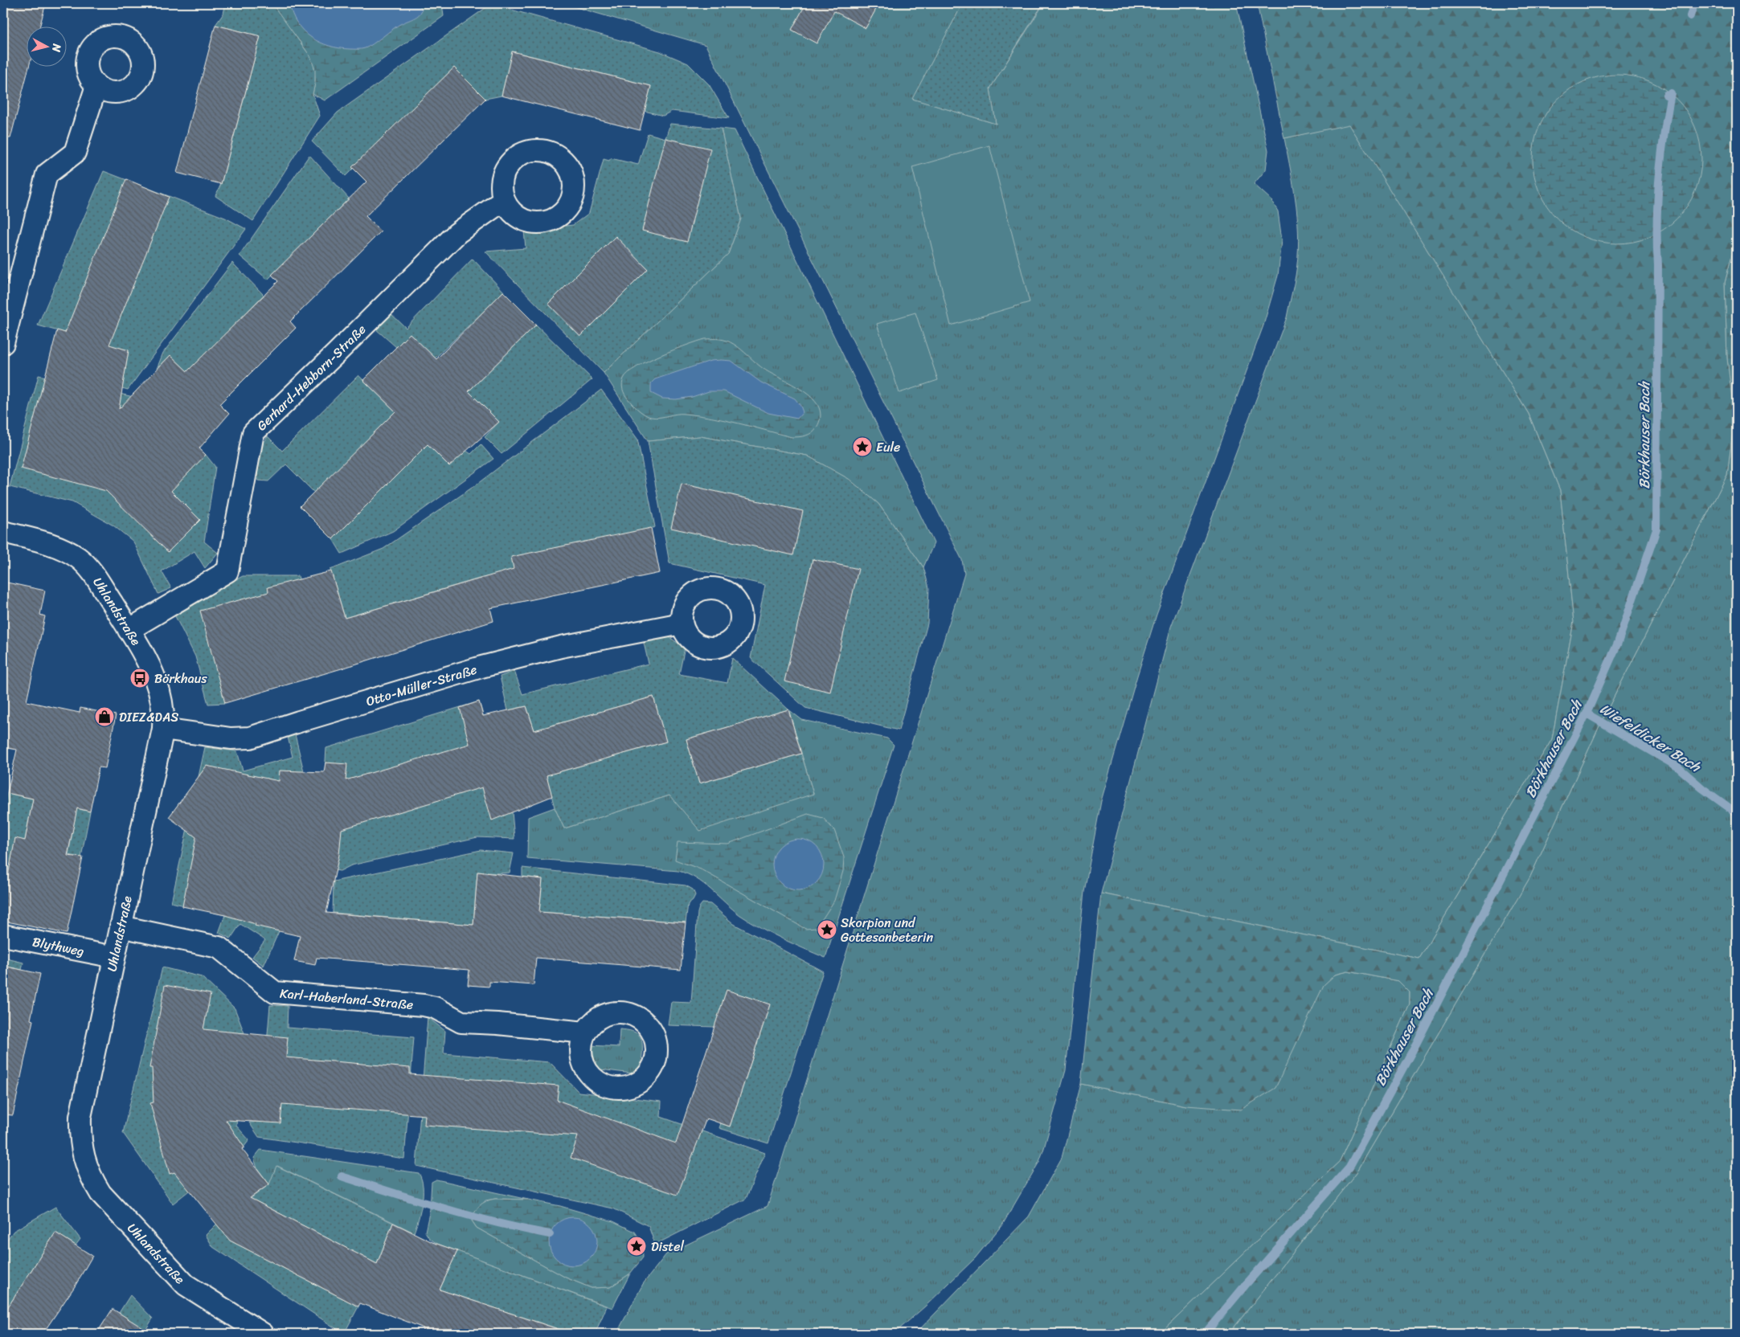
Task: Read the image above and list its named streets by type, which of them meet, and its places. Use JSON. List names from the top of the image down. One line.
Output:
{"streets":{"street":["Gerhard-Hebborn-Straße","Uhlandstraße","Otto-Müller-Straße","Blythweg","Karl-Haberland-Straße"]},"crossings":[["Gerhard-Hebborn-Straße","Uhlandstraße"],["Uhlandstraße","Otto-Müller-Straße"],["Uhlandstraße","Blythweg"],["Uhlandstraße","Karl-Haberland-Straße"]],"water":["Börkhauser Bach","Wiefeldicker Bach"],"places":{"place":["Eule","Skorpion und Gottesanbeterin","Distel"],"bus stop":["Börkhaus"],"shop":["DIEZ&DAS"]},"north":"right"}
